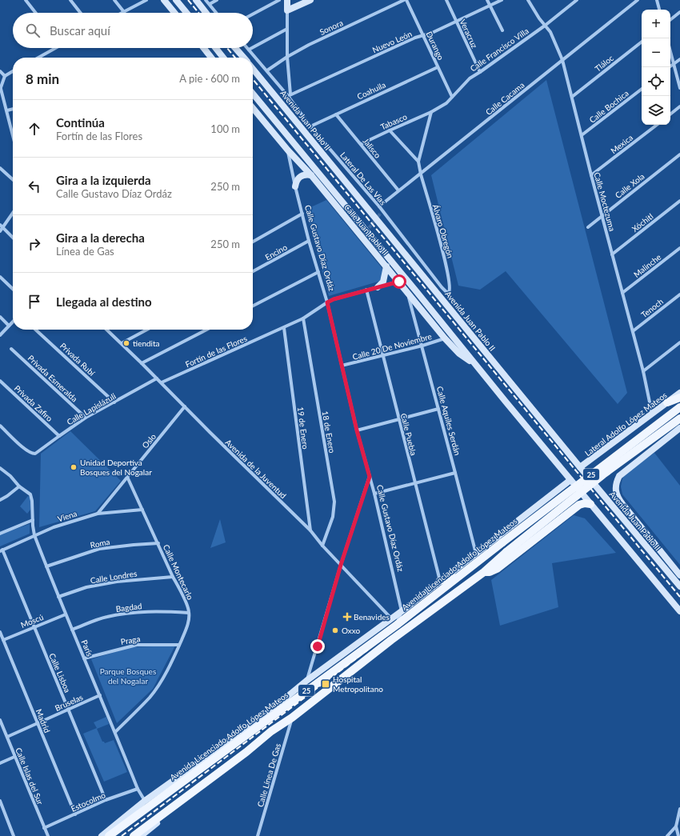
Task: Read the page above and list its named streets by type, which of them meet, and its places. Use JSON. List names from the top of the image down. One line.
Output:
{"streets":{"main road":["25","Avenida Licenciado Adolfo López Mateos"],"street":["Sonora","Veracruz","Nuevo León","Durango","Calle Francisco Villa","Tláloc","Coahuila","Calle Cacama","Calle Bochica","Avenida Juan Pablo II","Tabasco","Mexica","Jalisco","Lateral De Las Vías","Calle Xola","Calle Moctezuma","Xóchitl","Calle Juan Pablo II","Álvaro Obregón","Calle Gustavo Díaz Ordáz","Encino","Malinche","Tenoch","Calle 20 De Noviembre","Fortín de las Flores","Privada Rubí","Privada Esmeralda","Privada Zafiro","Calle Lapislázuli","Calle Aquiles Serdán","Lateral Adolfo López Mateos","19 de Enero","18 de Enero","Calle Puebla","Oslo","Avenida de la Juventud","Viena","Roma","Calle Montecarlo","Calle Londres","Bagdad","Moscú","Praga","París","Calle Lisboa","Bruselas","Madrid","Calle Línea De Gas","Calle Islas del Sur","Estocolmo"]},"crossings":[["Sonora","Lateral De Las Vías"],["Veracruz","Nuevo León"],["Veracruz","Calle Francisco Villa"],["Nuevo León","Durango"],["Nuevo León","Lateral De Las Vías"],["Durango","Calle Francisco Villa"],["Durango","Coahuila"],["Calle Francisco Villa","Tabasco"],["Calle Francisco Villa","Calle Moctezuma"],["Tláloc","Calle Moctezuma"],["Coahuila","Jalisco"],["Coahuila","Lateral De Las Vías"],["Calle Cacama","Jalisco"],["Calle Cacama","Lateral De Las Vías"],["Calle Cacama","Calle Moctezuma"],["Calle Cacama","Álvaro Obregón"],["Calle Bochica","Calle Moctezuma"],["Avenida Juan Pablo II","Lateral Adolfo López Mateos"],["Tabasco","Jalisco"],["Mexica","Calle Moctezuma"],["Lateral De Las Vías","Álvaro Obregón"],["Calle Xola","Calle Moctezuma"],["Calle Moctezuma","Xóchitl"],["Calle Moctezuma","Malinche"],["Calle Moctezuma","Tenoch"],["Calle Moctezuma","Lateral Adolfo López Mateos"],["Calle Juan Pablo II","Calle Gustavo Díaz Ordáz"],["Calle Juan Pablo II","Calle 20 De Noviembre"],["Calle Juan Pablo II","Fortín de las Flores"],["Calle Juan Pablo II","Calle Aquiles Serdán"],["Calle Gustavo Díaz Ordáz","Encino"],["Calle Gustavo Díaz Ordáz","Calle 20 De Noviembre"],["Calle Gustavo Díaz Ordáz","Fortín de las Flores"],["Calle 20 De Noviembre","Calle Aquiles Serdán"],["Calle 20 De Noviembre","Calle Puebla"],["Fortín de las Flores","19 de Enero"],["Fortín de las Flores","18 de Enero"],["Fortín de las Flores","Calle Puebla"],["Fortín de las Flores","Avenida de la Juventud"],["Privada Rubí","Calle Lapislázuli"],["Privada Esmeralda","Calle Lapislázuli"],["Privada Zafiro","Calle Lapislázuli"],["Calle Lapislázuli","Avenida de la Juventud"],["19 de Enero","Avenida de la Juventud"],["18 de Enero","Avenida de la Juventud"],["Oslo","Avenida de la Juventud"],["Oslo","Viena"],["Oslo","Calle Montecarlo"],["Avenida de la Juventud","Avenida Licenciado Adolfo López Mateos"],["25","Calle Línea De Gas"],["Viena","Calle Montecarlo"],["Viena","París"],["Viena","Calle Lisboa"],["Roma","Calle Montecarlo"],["Roma","París"],["Calle Montecarlo","Calle Londres"],["Calle Montecarlo","Bagdad"],["Calle Montecarlo","Praga"],["Calle Montecarlo","París"],["Calle Londres","París"],["Bagdad","París"],["Moscú","París"],["Moscú","Calle Lisboa"],["Moscú","Madrid"],["Praga","París"],["París","Bruselas"],["París","Estocolmo"],["Calle Lisboa","Bruselas"],["Calle Lisboa","Estocolmo"],["Bruselas","Madrid"],["Bruselas","Calle Islas del Sur"],["Madrid","Estocolmo"],["Calle Islas del Sur","Estocolmo"]],"parks":["Parque Bosques del Nogalar"],"places":{"other":["tiendita","Unidad Deportiva Bosques del Nogalar","Oxxo"],"health":["Benavides"],"transit":["Hospital Metropolitano"]},"page":{"map_buttons":["+","−"],"search":"Buscar aquí","heading":["8 min","A pie · 600 m"],"list":[["Continúa","Fortín de las Flores","100 m"],["Gira a la izquierda","Calle Gustavo Díaz Ordáz","250 m"],["Gira a la derecha","Línea de Gas","250 m"],"Llegada al destino"]}}
